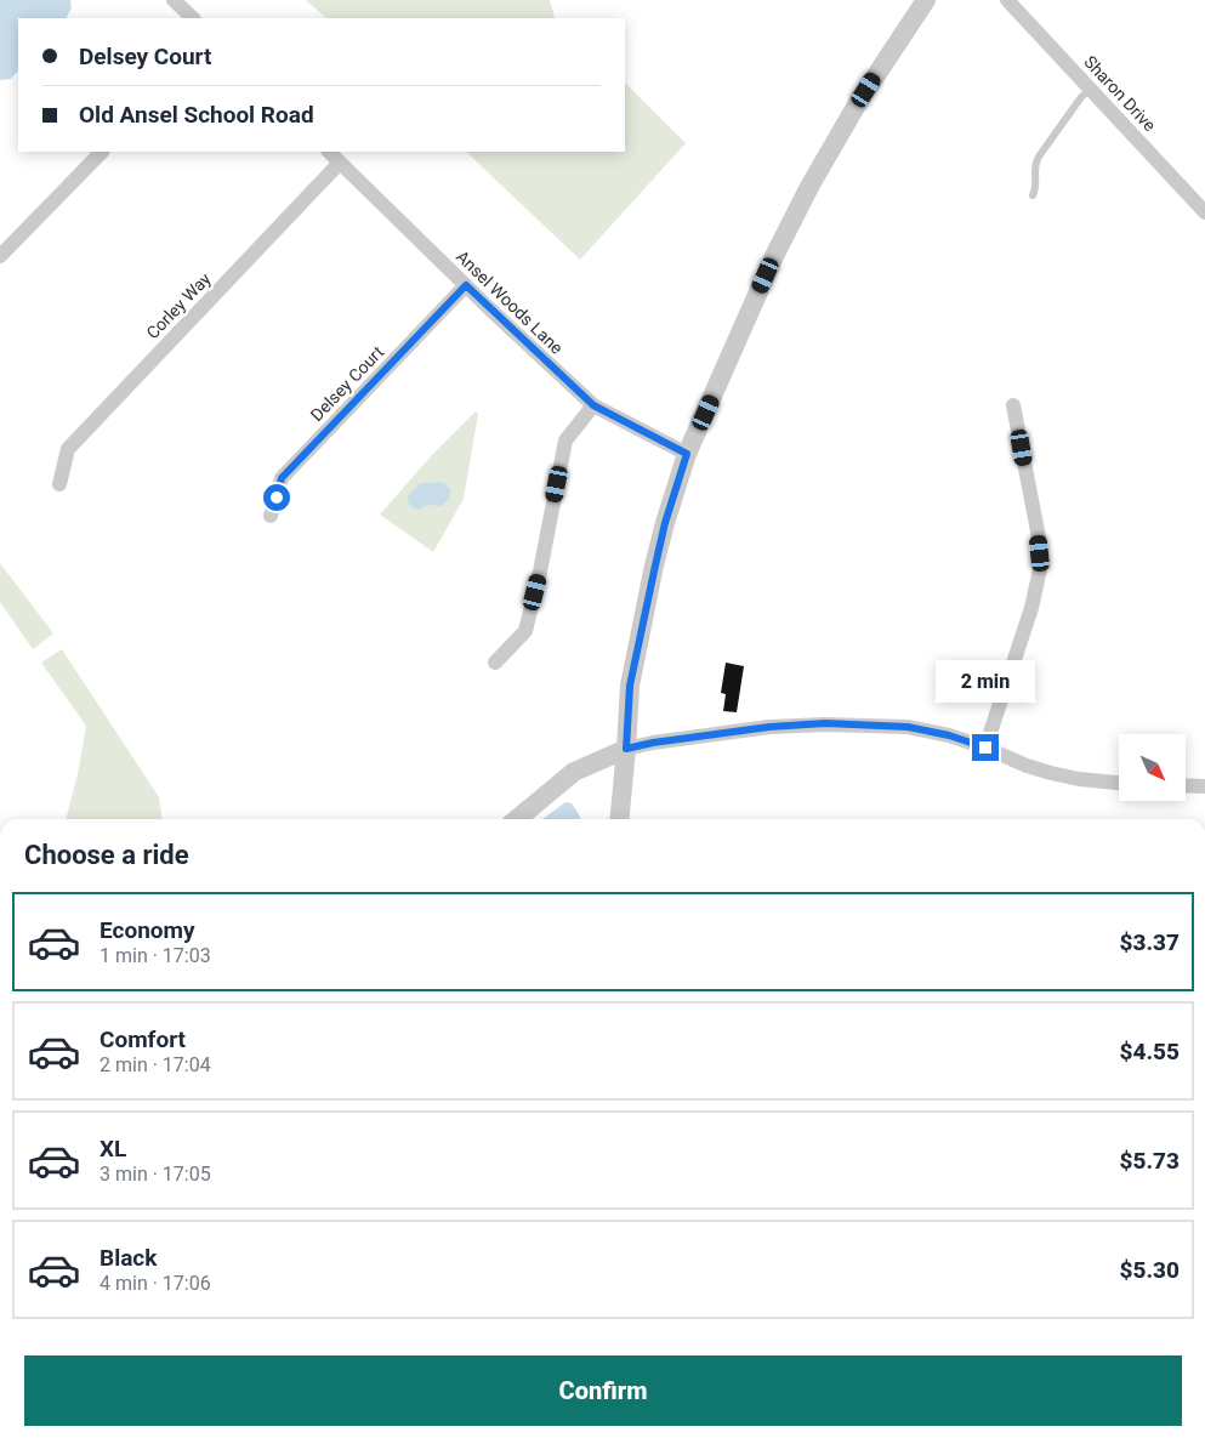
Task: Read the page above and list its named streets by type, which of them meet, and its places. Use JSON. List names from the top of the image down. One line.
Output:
{"streets":{"street":["Sharon Drive","Ansel Woods Lane","Corley Way","Delsey Court"]},"crossings":[["Ansel Woods Lane","Corley Way"],["Ansel Woods Lane","Delsey Court"]],"north":"bottom right","page":{"banner":["Delsey Court","Old Ansel School Road"],"bubble":"2 min","heading":"Choose a ride","list":[{"name":"Economy","note":"1 min · 17:03","value":"$3.37"},{"name":"Comfort","note":"2 min · 17:04","value":"$4.55"},{"name":"XL","note":"3 min · 17:05","value":"$5.73"},{"name":"Black","note":"4 min · 17:06","value":"$5.30"}],"buttons":"Confirm"}}
